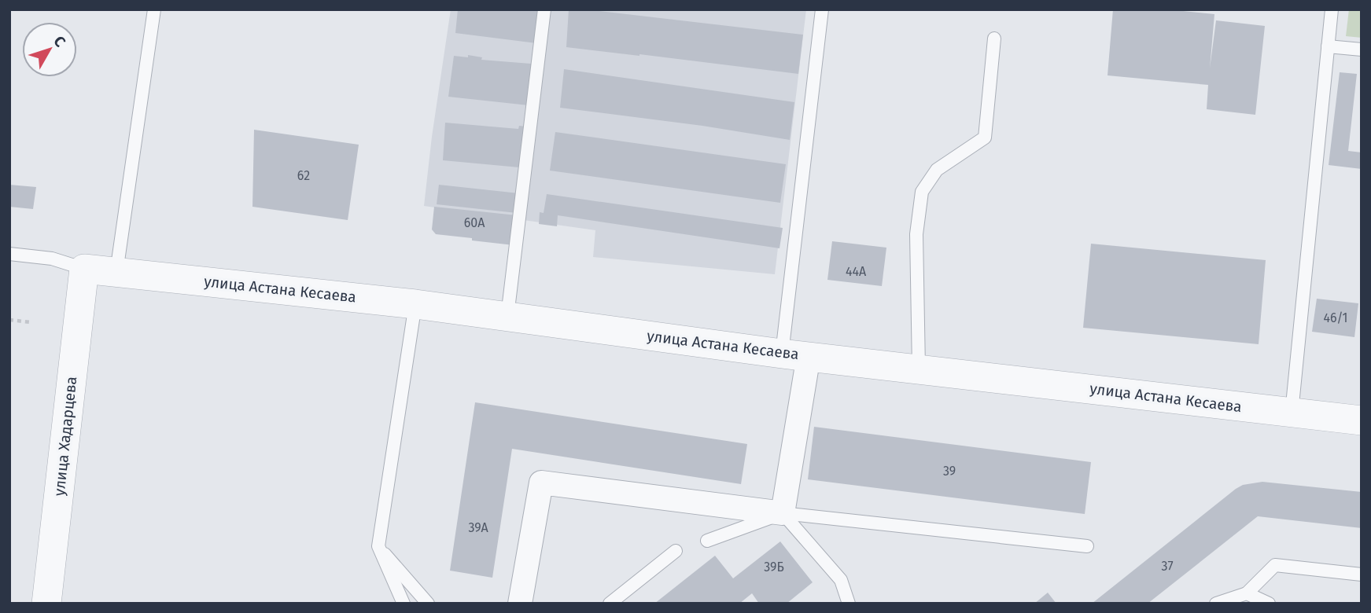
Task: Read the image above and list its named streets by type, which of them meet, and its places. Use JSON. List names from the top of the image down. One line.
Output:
{"streets":{"street":["улица Астана Кесаева","улица Хадарцева"]},"crossings":[["улица Астана Кесаева","улица Хадарцева"]],"house_numbers":["62","60А","44А","46/1","39","39А","37","39Б"],"north":"top right"}
